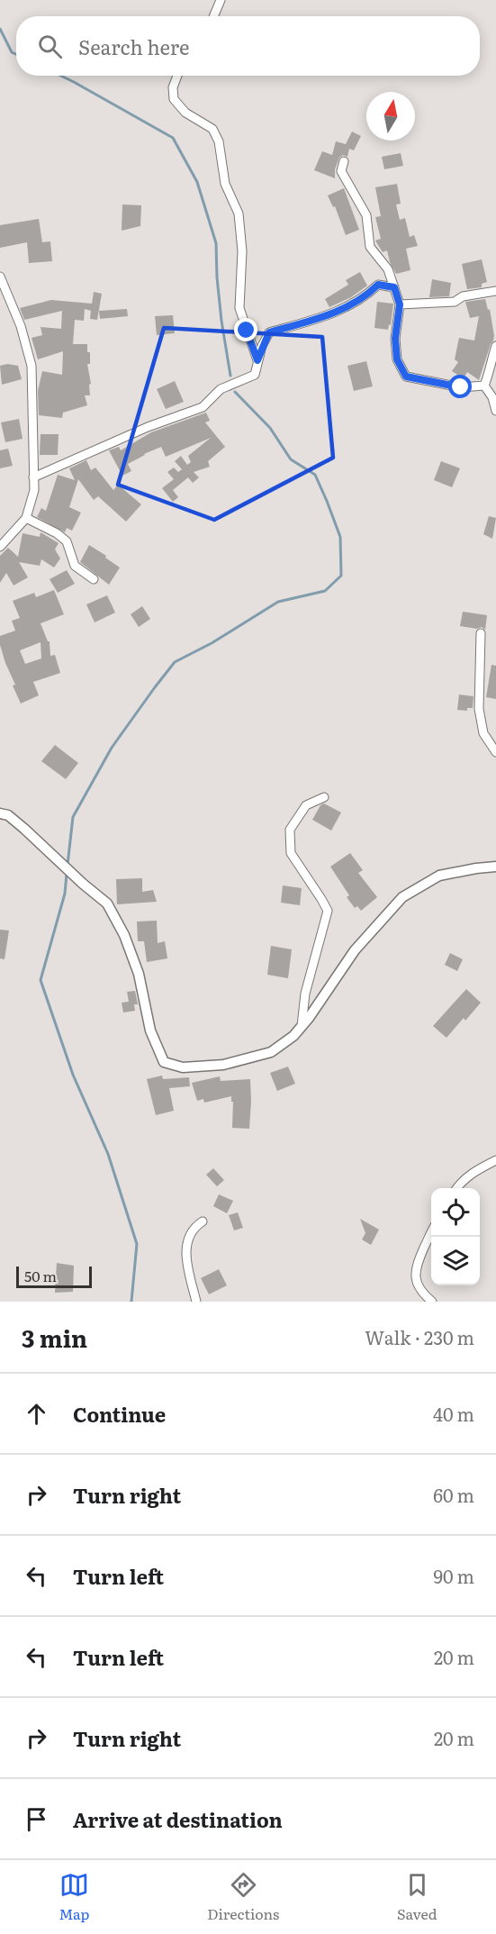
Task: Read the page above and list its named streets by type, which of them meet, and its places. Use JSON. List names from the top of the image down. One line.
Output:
{"scale_bar":"50 m","north":"top","page":{"search":"Search here","scale":"50 m","heading":["3 min","Walk · 230 m"],"list":[["Continue","40 m"],["Turn right","60 m"],["Turn left","90 m"],["Turn left","20 m"],["Turn right","20 m"],"Arrive at destination"],"nav":["Map","Directions","Saved"]}}
